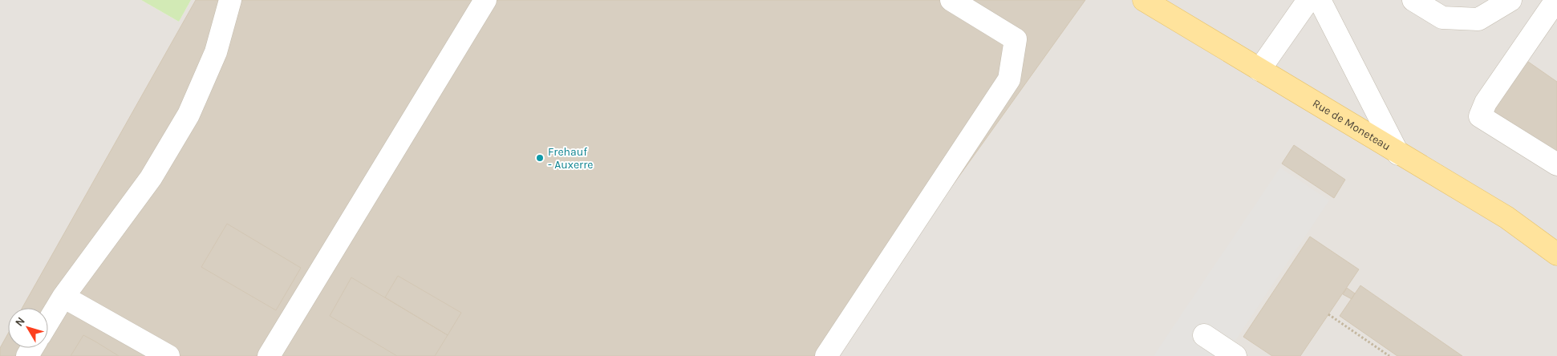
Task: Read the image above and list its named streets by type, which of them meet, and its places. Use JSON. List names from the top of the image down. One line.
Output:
{"streets":{"main road":["Rue de Moneteau"]},"places":["Frehauf - Auxerre"],"north":"top left"}
